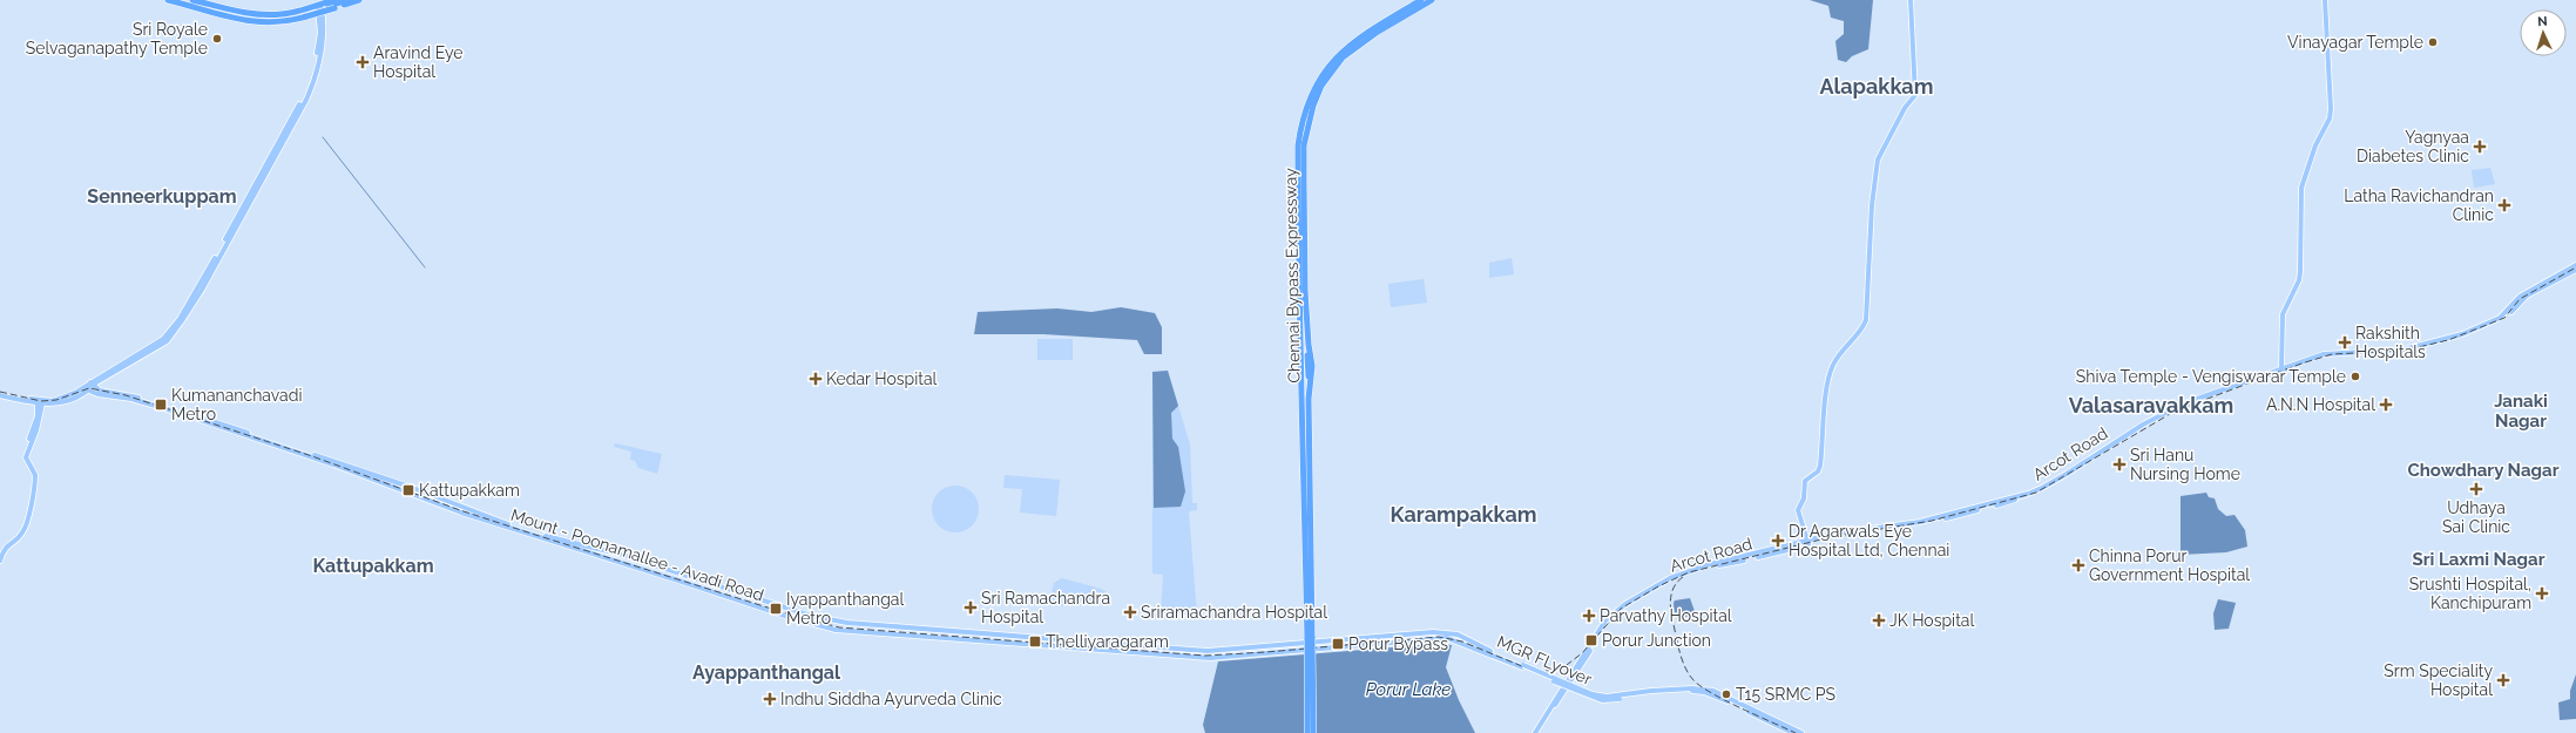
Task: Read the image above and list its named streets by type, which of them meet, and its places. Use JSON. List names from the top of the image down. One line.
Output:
{"streets":{"highway":["Chennai Bypass Expressway"],"main road":["Arcot Road","Mount - Poonamallee - Avadi Road","MGR FLyover"]},"crossings":[["Mount - Poonamallee - Avadi Road","MGR FLyover"]],"districts":["Alapakkam","Senneerkuppam","Janaki Nagar","Valasaravakkam","Chowdhary Nagar","Karampakkam","Sri Laxmi Nagar","Kattupakkam","Ayappanthangal"],"water":["Porur Lake"],"places":{"other":["Sri Royale Selvaganapathy Temple","Vinayagar Temple","Shiva Temple - Vengiswarar Temple","T15 SRMC PS"],"health":["Aravind Eye Hospital","Yagnyaa Diabetes Clinic","Latha Ravichandran Clinic","Rakshith Hospitals","Kedar Hospital","A.N.N Hospital","Sri Hanu Nursing Home","Udhaya Sai Clinic","Dr Agarwals Eye Hospital Ltd, Chennai","Chinna Porur Government Hospital","Srushti Hospital, Kanchipuram","Sri Ramachandra Hospital","Sriramachandra Hospital","Parvathy Hospital","JK Hospital","Srm Speciality Hospital","Indhu Siddha Ayurveda Clinic"],"transit":["Kumananchavadi Metro","Kattupakkam","Iyappanthangal Metro","Porur Junction","Thelliyaragaram","Porur Bypass"]},"north":"top"}
